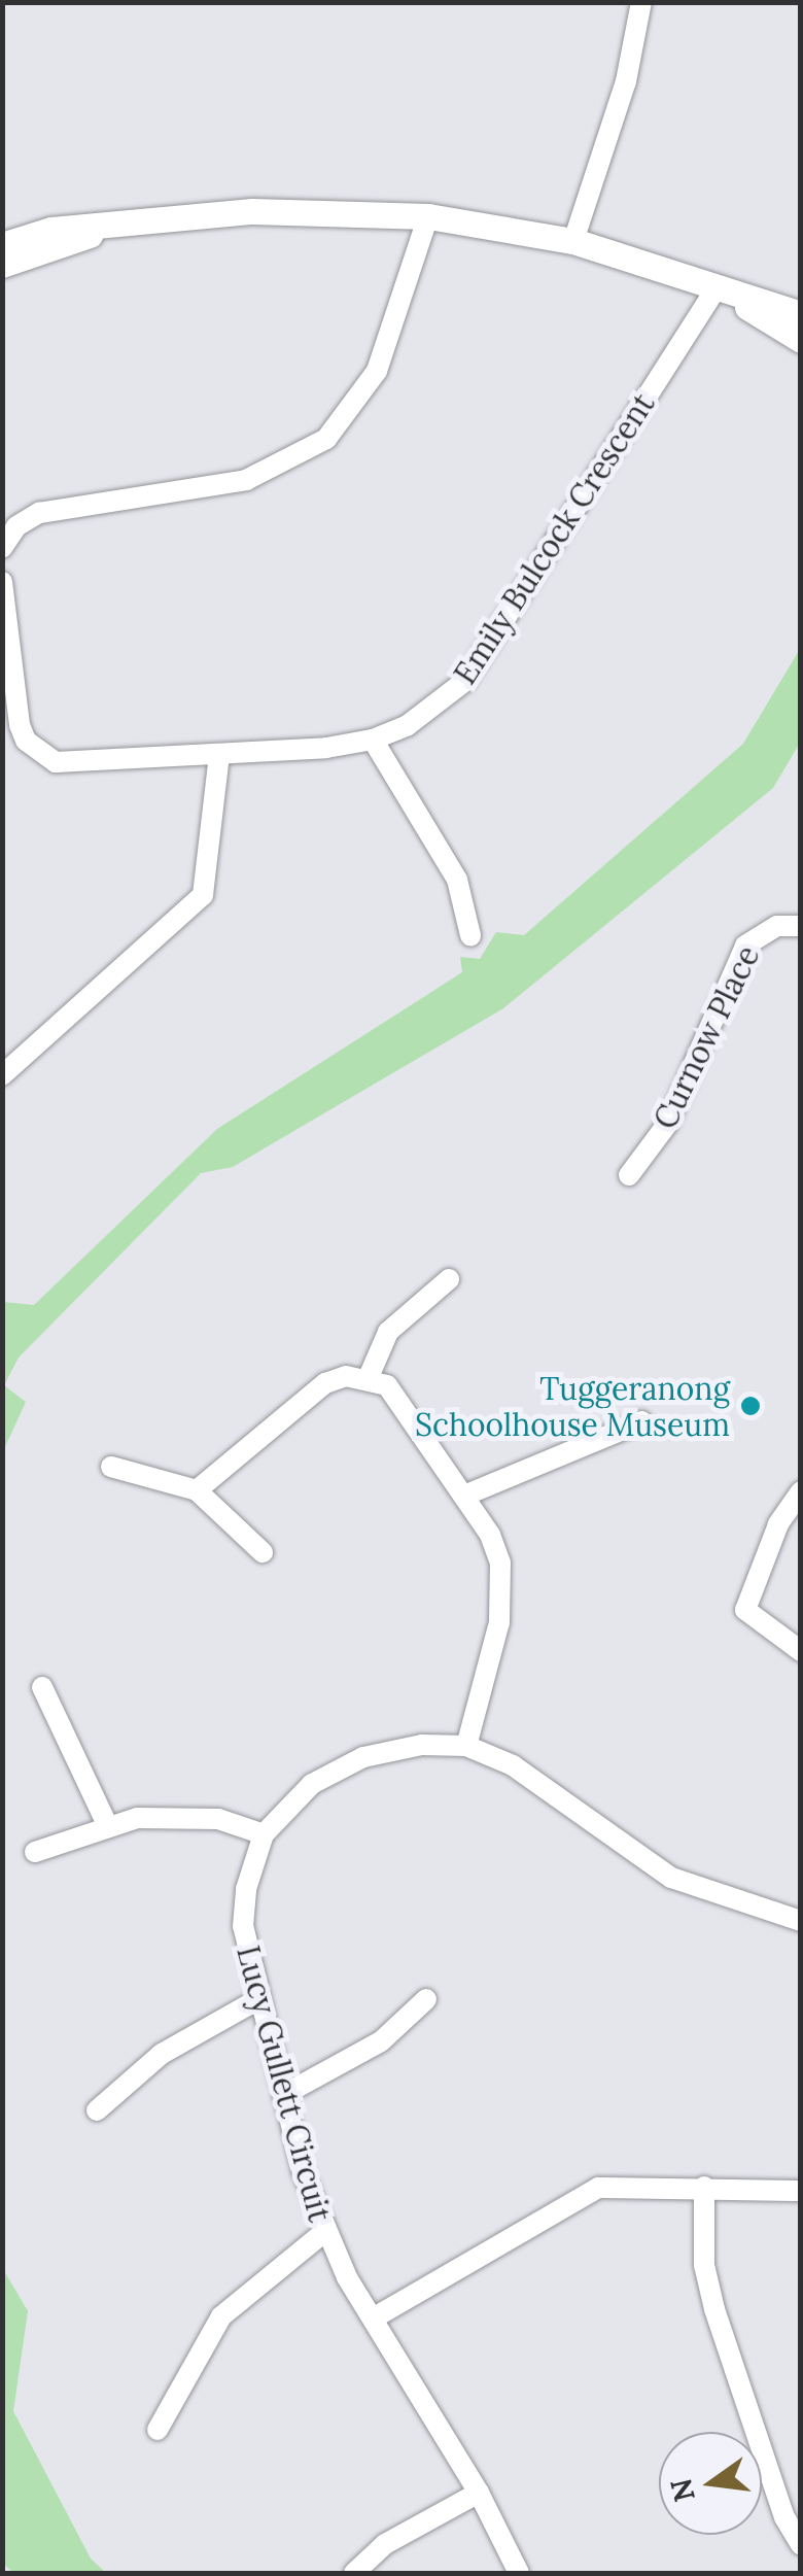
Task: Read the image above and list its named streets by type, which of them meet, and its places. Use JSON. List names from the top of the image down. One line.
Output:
{"streets":{"street":["Emily Bulcock Crescent","Curnow Place","Lucy Gullett Circuit"]},"places":["Tuggeranong Schoolhouse Museum"],"north":"left"}
